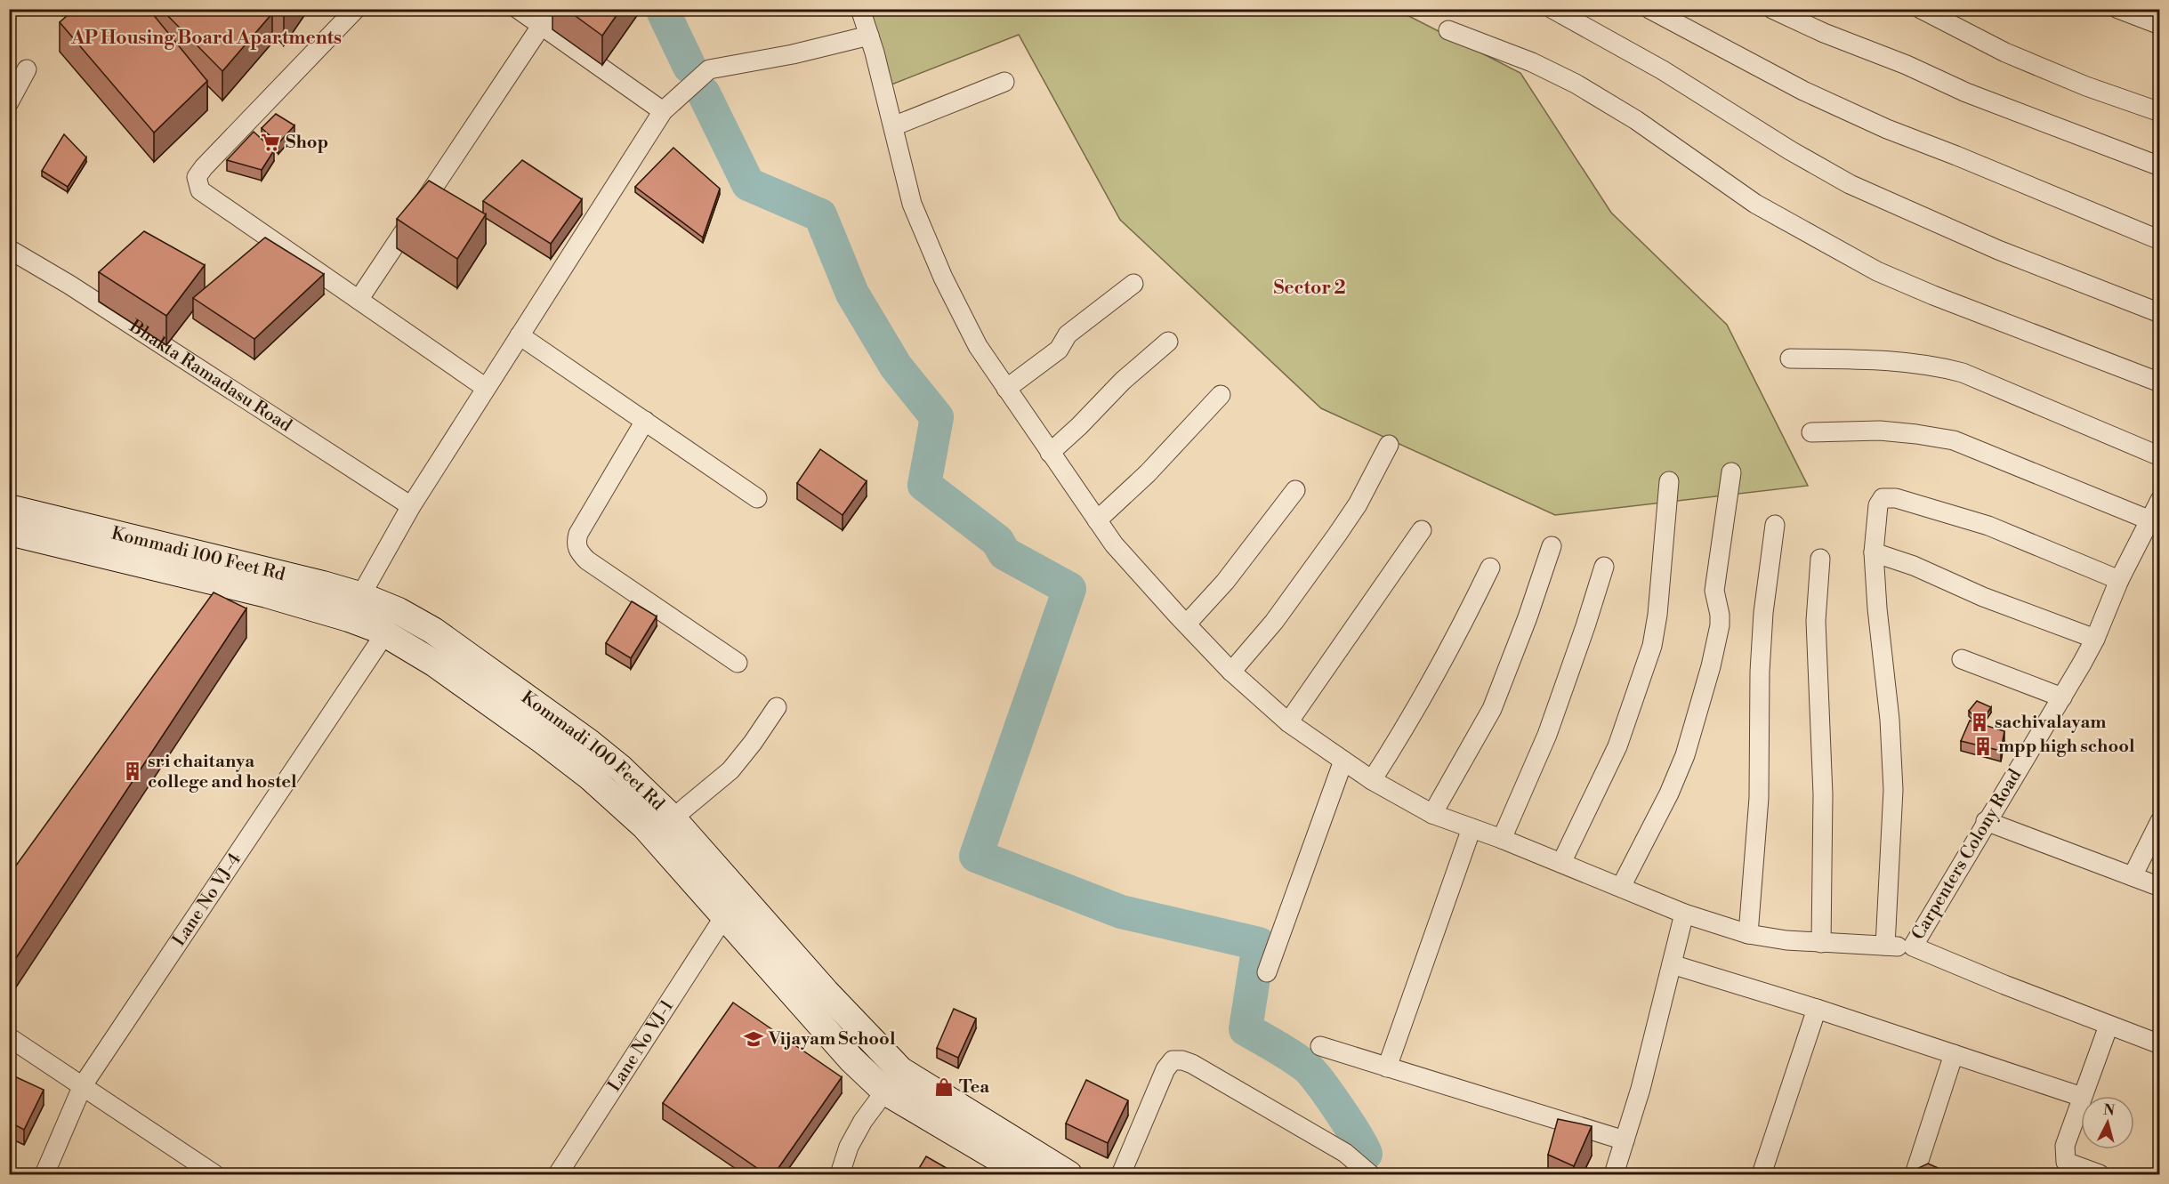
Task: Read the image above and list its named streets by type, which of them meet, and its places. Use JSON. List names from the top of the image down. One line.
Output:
{"streets":{"main road":["Kommadi 100 Feet Rd"],"street":["Bhakta Ramadasu Road","Carpenters Colony Road","Lane No VJ-4","Lane No VJ-1"]},"crossings":[["Kommadi 100 Feet Rd","Lane No VJ-4"],["Kommadi 100 Feet Rd","Lane No VJ-1"]],"districts":["AP Housing Board Apartments","Sector 2"],"places":{"supermarket":["Shop"],"building":["sachivalayam","mpp high school","sri chaitanya college and hostel"],"school or university":["Vijayam School"],"shop":["Tea"]},"north":"top"}
